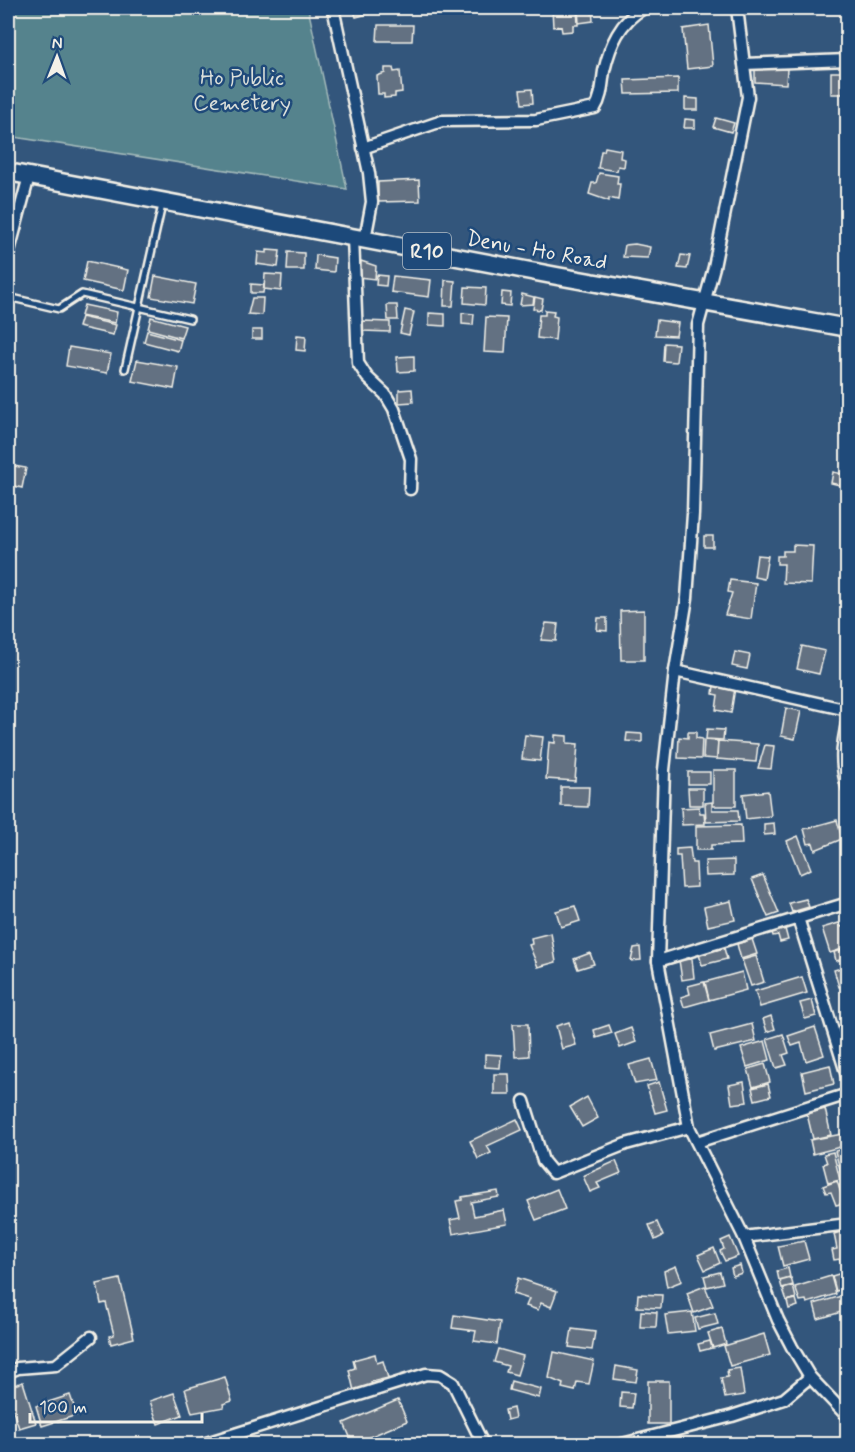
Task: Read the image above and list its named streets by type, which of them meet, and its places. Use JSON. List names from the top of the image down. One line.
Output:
{"streets":{"main road":["Denu - Ho Road","R10"]},"parks":["Ho Public Cemetery"],"scale_bar":"100 m","north":"top"}
